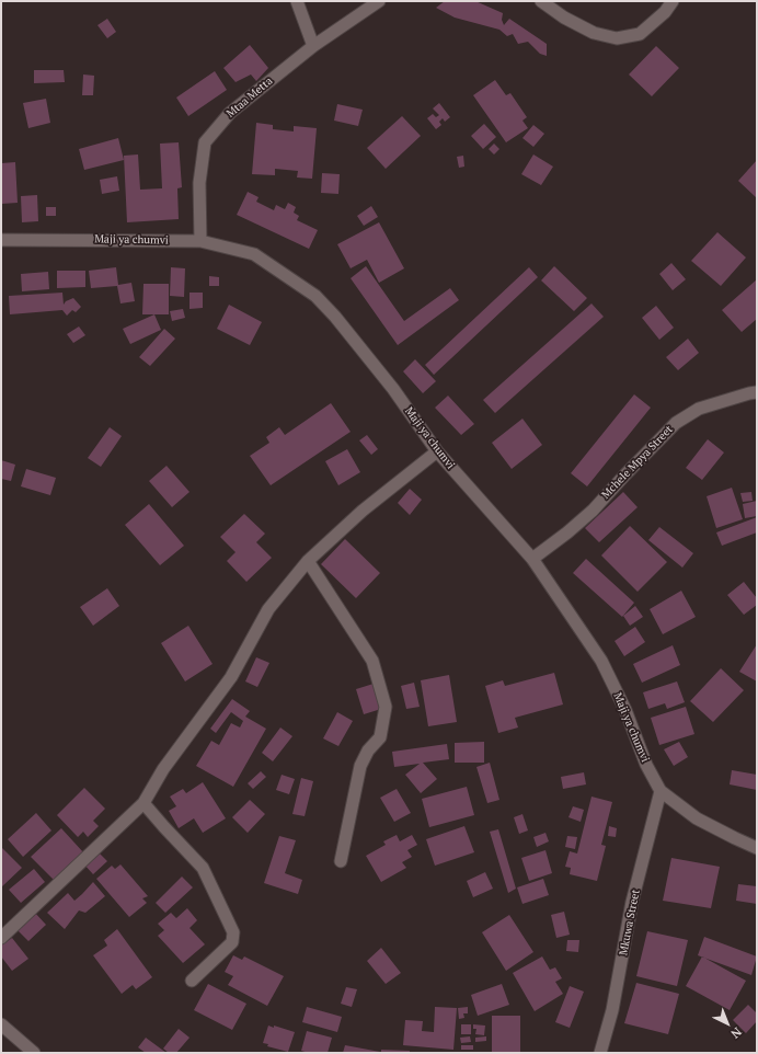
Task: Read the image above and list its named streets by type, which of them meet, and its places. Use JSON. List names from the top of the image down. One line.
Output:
{"streets":{"street":["Mtaa Metta","Maji ya chumvi","Mchele Mpya Street","Mkuwa Street"]},"crossings":[["Mtaa Metta","Maji ya chumvi"],["Maji ya chumvi","Mchele Mpya Street"],["Maji ya chumvi","Mkuwa Street"]],"north":"bottom right"}
